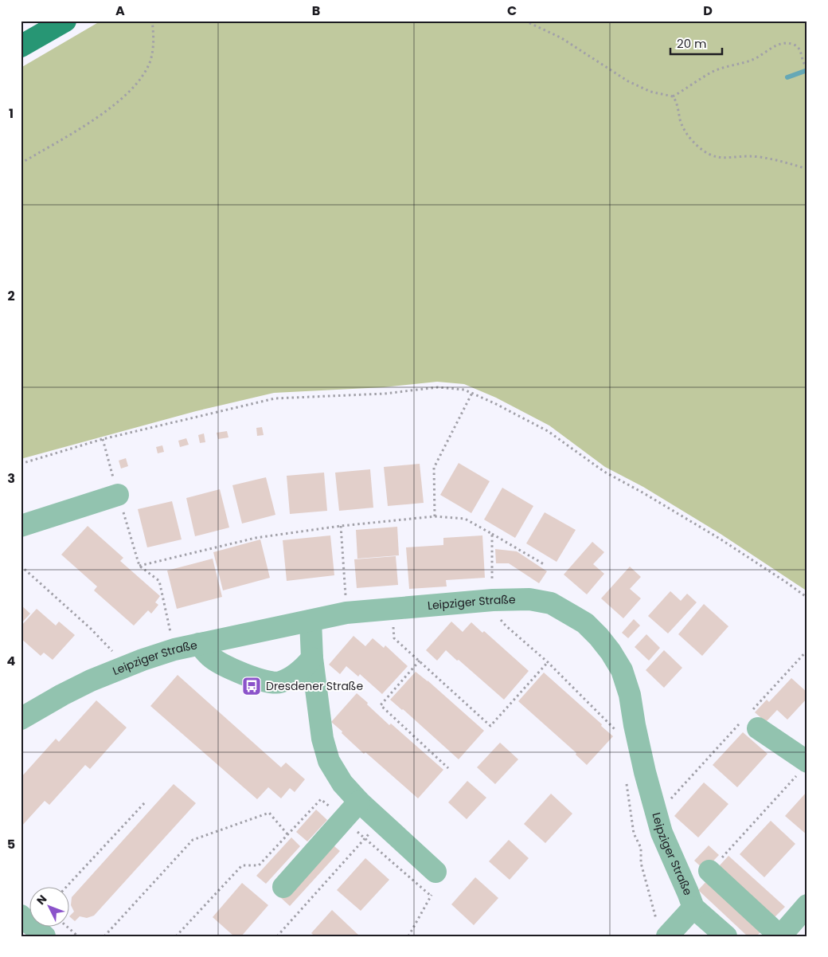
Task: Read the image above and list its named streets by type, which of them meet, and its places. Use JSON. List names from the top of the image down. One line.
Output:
{"streets":{"street":["Leipziger Straße"]},"places":{"bus stop":["Dresdener Straße"]},"scale_bar":"20 m","north":"top left","grid":{"columns":["A","B","C","D"],"rows":["1","2","3","4","5"]}}
